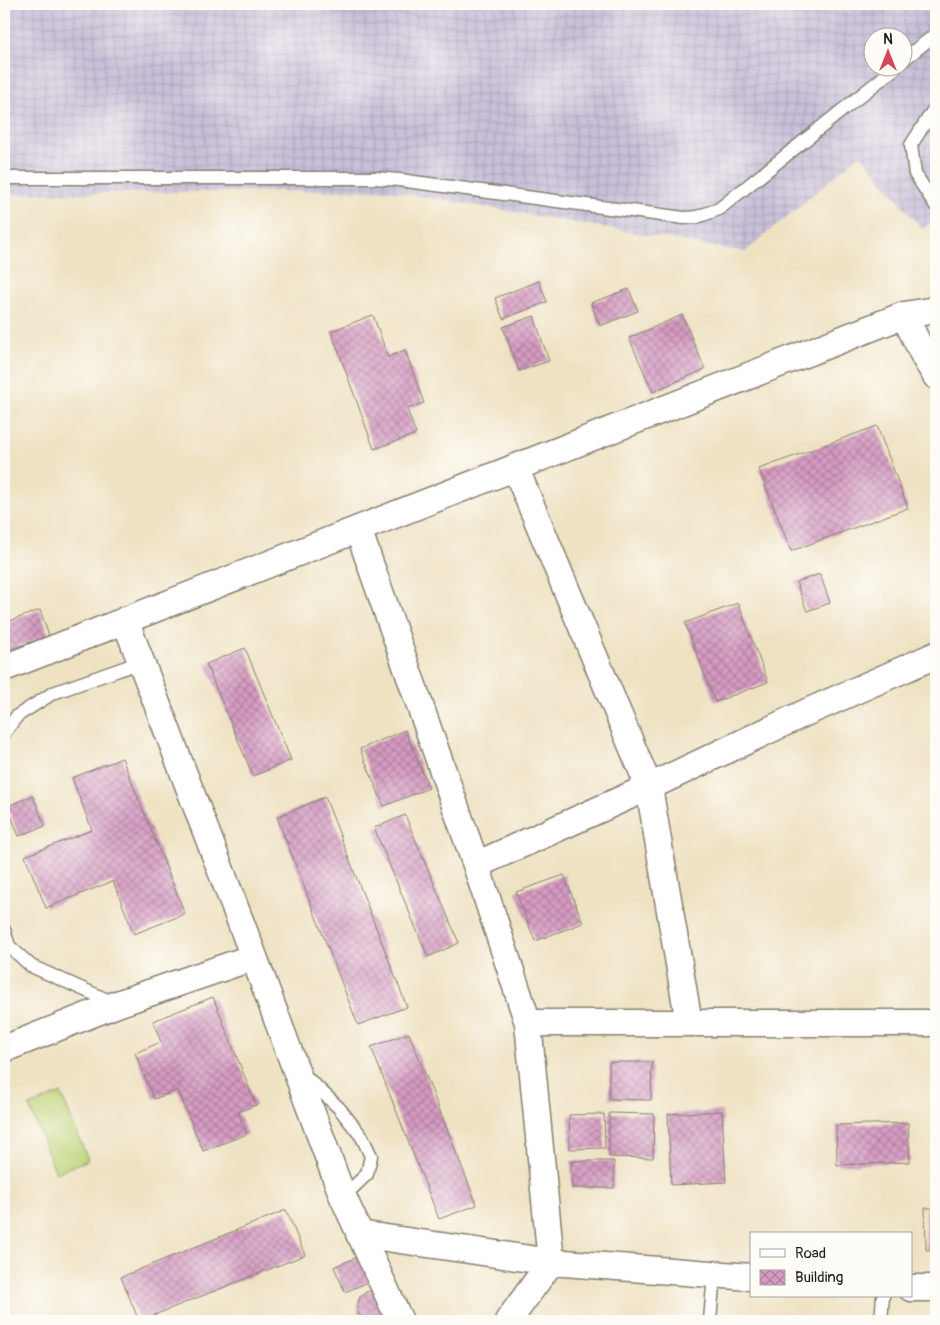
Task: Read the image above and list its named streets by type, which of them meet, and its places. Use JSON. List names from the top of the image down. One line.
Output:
{"legend":["Road","Building"],"north":"top"}
